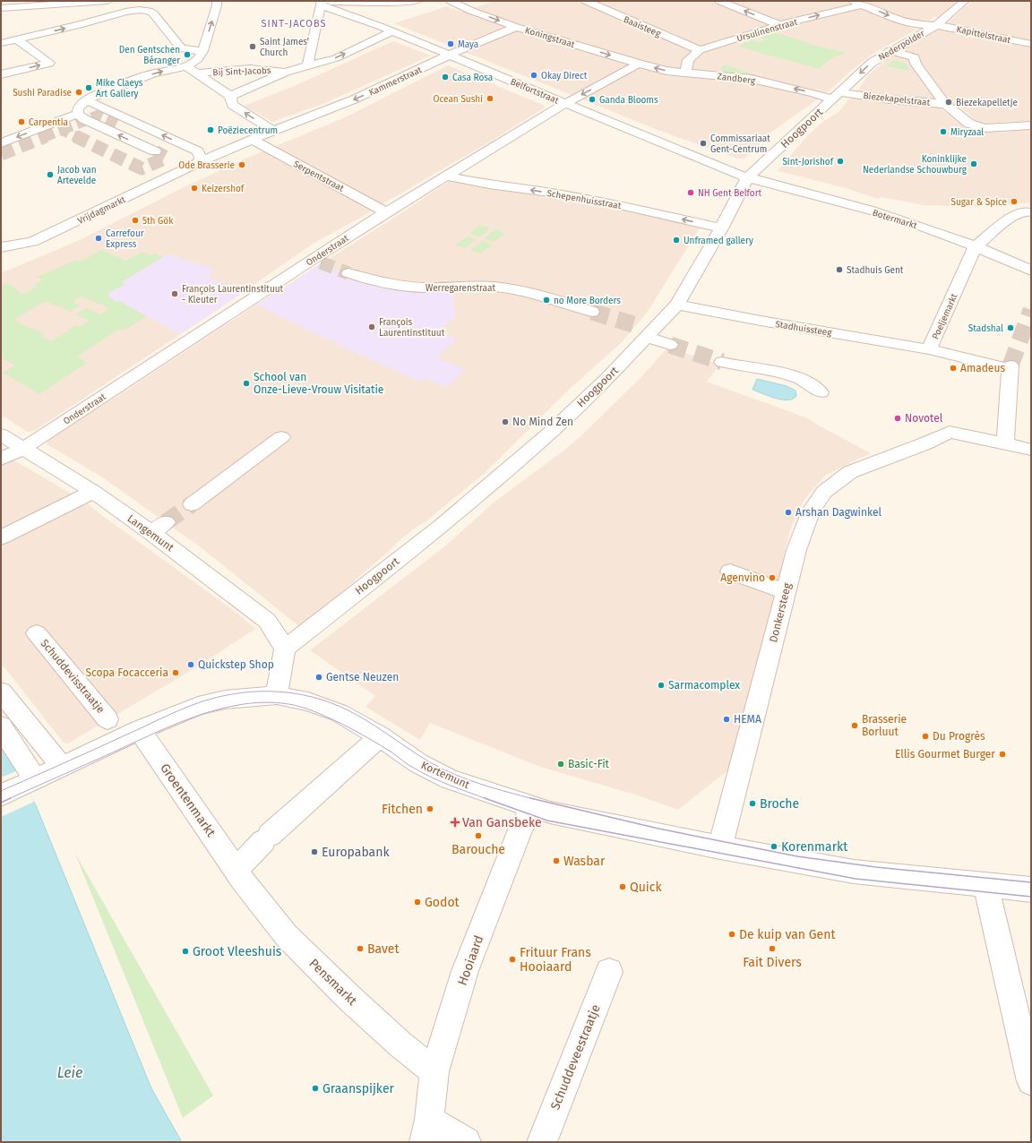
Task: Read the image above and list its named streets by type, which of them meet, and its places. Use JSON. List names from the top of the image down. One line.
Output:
{"streets":{"street":["Baaisteeg","Ursulinenstraat","Kapittelstraat","Koningstraat","Nederpolder","Bij Sint-Jacobs","Zandberg","Kammerstraat","Belfortstraat","Biezekapelstraat","Hoogpoort","Serpentstraat","Schepenhuisstraat","Vrijdagmarkt","Botermarkt","Onderstraat","Werregarenstraat","Poeljemarkt","Stadhuissteeg","Langemunt","Donkersteeg","Schuddevisstraatje","Kortemunt","Groentenmarkt","Hooiaard","Pensmarkt","Schuddeveestraatje"]},"crossings":[["Baaisteeg","Ursulinenstraat"],["Ursulinenstraat","Kapittelstraat"],["Ursulinenstraat","Zandberg"],["Kapittelstraat","Nederpolder"],["Koningstraat","Zandberg"],["Koningstraat","Kammerstraat"],["Koningstraat","Onderstraat"],["Nederpolder","Zandberg"],["Nederpolder","Biezekapelstraat"],["Nederpolder","Hoogpoort"],["Bij Sint-Jacobs","Kammerstraat"],["Bij Sint-Jacobs","Belfortstraat"],["Bij Sint-Jacobs","Vrijdagmarkt"],["Zandberg","Biezekapelstraat"],["Zandberg","Hoogpoort"],["Zandberg","Onderstraat"],["Kammerstraat","Belfortstraat"],["Kammerstraat","Vrijdagmarkt"],["Belfortstraat","Hoogpoort"],["Belfortstraat","Botermarkt"],["Belfortstraat","Onderstraat"],["Biezekapelstraat","Hoogpoort"],["Hoogpoort","Schepenhuisstraat"],["Hoogpoort","Botermarkt"],["Hoogpoort","Stadhuissteeg"],["Hoogpoort","Langemunt"],["Serpentstraat","Vrijdagmarkt"],["Serpentstraat","Onderstraat"],["Schepenhuisstraat","Onderstraat"],["Botermarkt","Poeljemarkt"],["Onderstraat","Langemunt"],["Poeljemarkt","Stadhuissteeg"],["Poeljemarkt","Donkersteeg"],["Kortemunt","Hooiaard"],["Groentenmarkt","Pensmarkt"],["Hooiaard","Pensmarkt"]],"one_way":["Ursulinenstraat","Kapittelstraat","Koningstraat","Nederpolder","Schepenhuisstraat"],"districts":["SINT-JACOBS"],"water":["Leie"],"places":{"other":["Maya","Saint James' Church","Den Gentschen Béranger","Okay Direct","Casa Rosa","Mike Claeys Art Gallery","Sushi Paradise","Ocean Sushi","Ganda Blooms","Biezekapelletje","Carpentia","Poëziecentrum","Miryzaal","Commissariaat Gent-Centrum","Sint-Jorishof","Koninklijke Nederlandse Schouwburg","Ode Brasserie","Jacob van Artevelde","Keizershof","NH Gent Belfort","Sugar & Spice","5th Gök","Carrefour Express","Unframed gallery","Stadhuis Gent","François Laurentinstituut - Kleuter","no More Borders","François Laurentinstituut","Stadshal","Amadeus","School van Onze-Lieve-Vrouw Visitatie","Novotel","No Mind Zen","Arshan Dagwinkel","Agenvino","Quickstep Shop","Scopa Focacceria","Gentse Neuzen","Sarmacomplex","HEMA","Brasserie Borluut","Du Progrès","Ellis Gourmet Burger","Basic-Fit","Broche","Fitchen","Barouche","Korenmarkt","Europabank","Wasbar","Quick","Godot","De kuip van Gent","Bavet","Fait Divers","Groot Vleeshuis","Frituur Frans Hooiaard","Graanspijker"],"health":["Van Gansbeke"]}}
